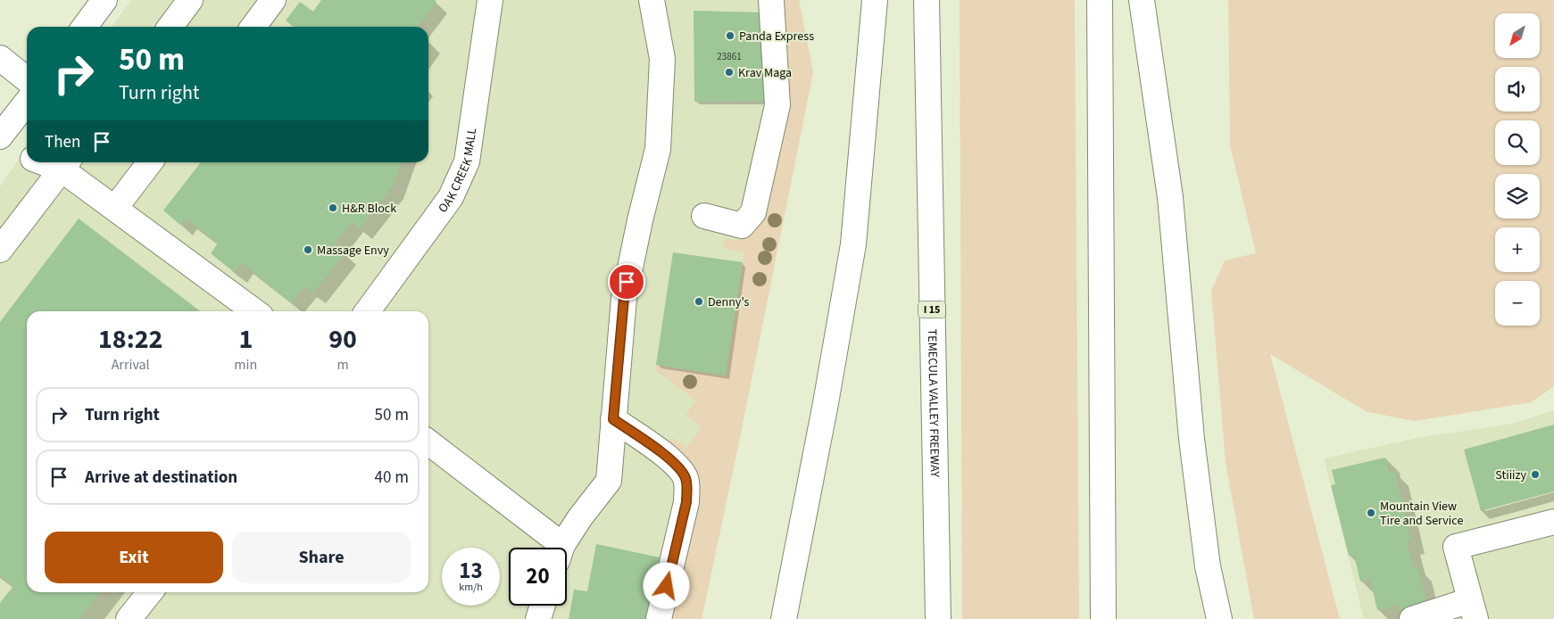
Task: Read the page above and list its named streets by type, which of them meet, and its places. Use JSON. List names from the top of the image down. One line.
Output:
{"streets":{"main road":["OAK CREEK MALL","I 15","TEMECULA VALLEY FREEWAY"]},"places":["Panda Express","Krav Maga","H&R Block","Massage Envy","Denny's","Stiiizy","Mountain View Tire and Service"],"house_numbers":["23861"],"north":"bottom left","page":{"map_buttons":["+","−"],"turn":["50 m","Turn right"],"then":"Then","eta":["18:22","Arrival","1","min","90","m"],"list":[{"name":"Turn right","value":"50 m"},{"name":"Arrive at destination","value":"40 m"}],"buttons":["Exit","Share"],"speed":"13 km/h","limit":"20"}}
